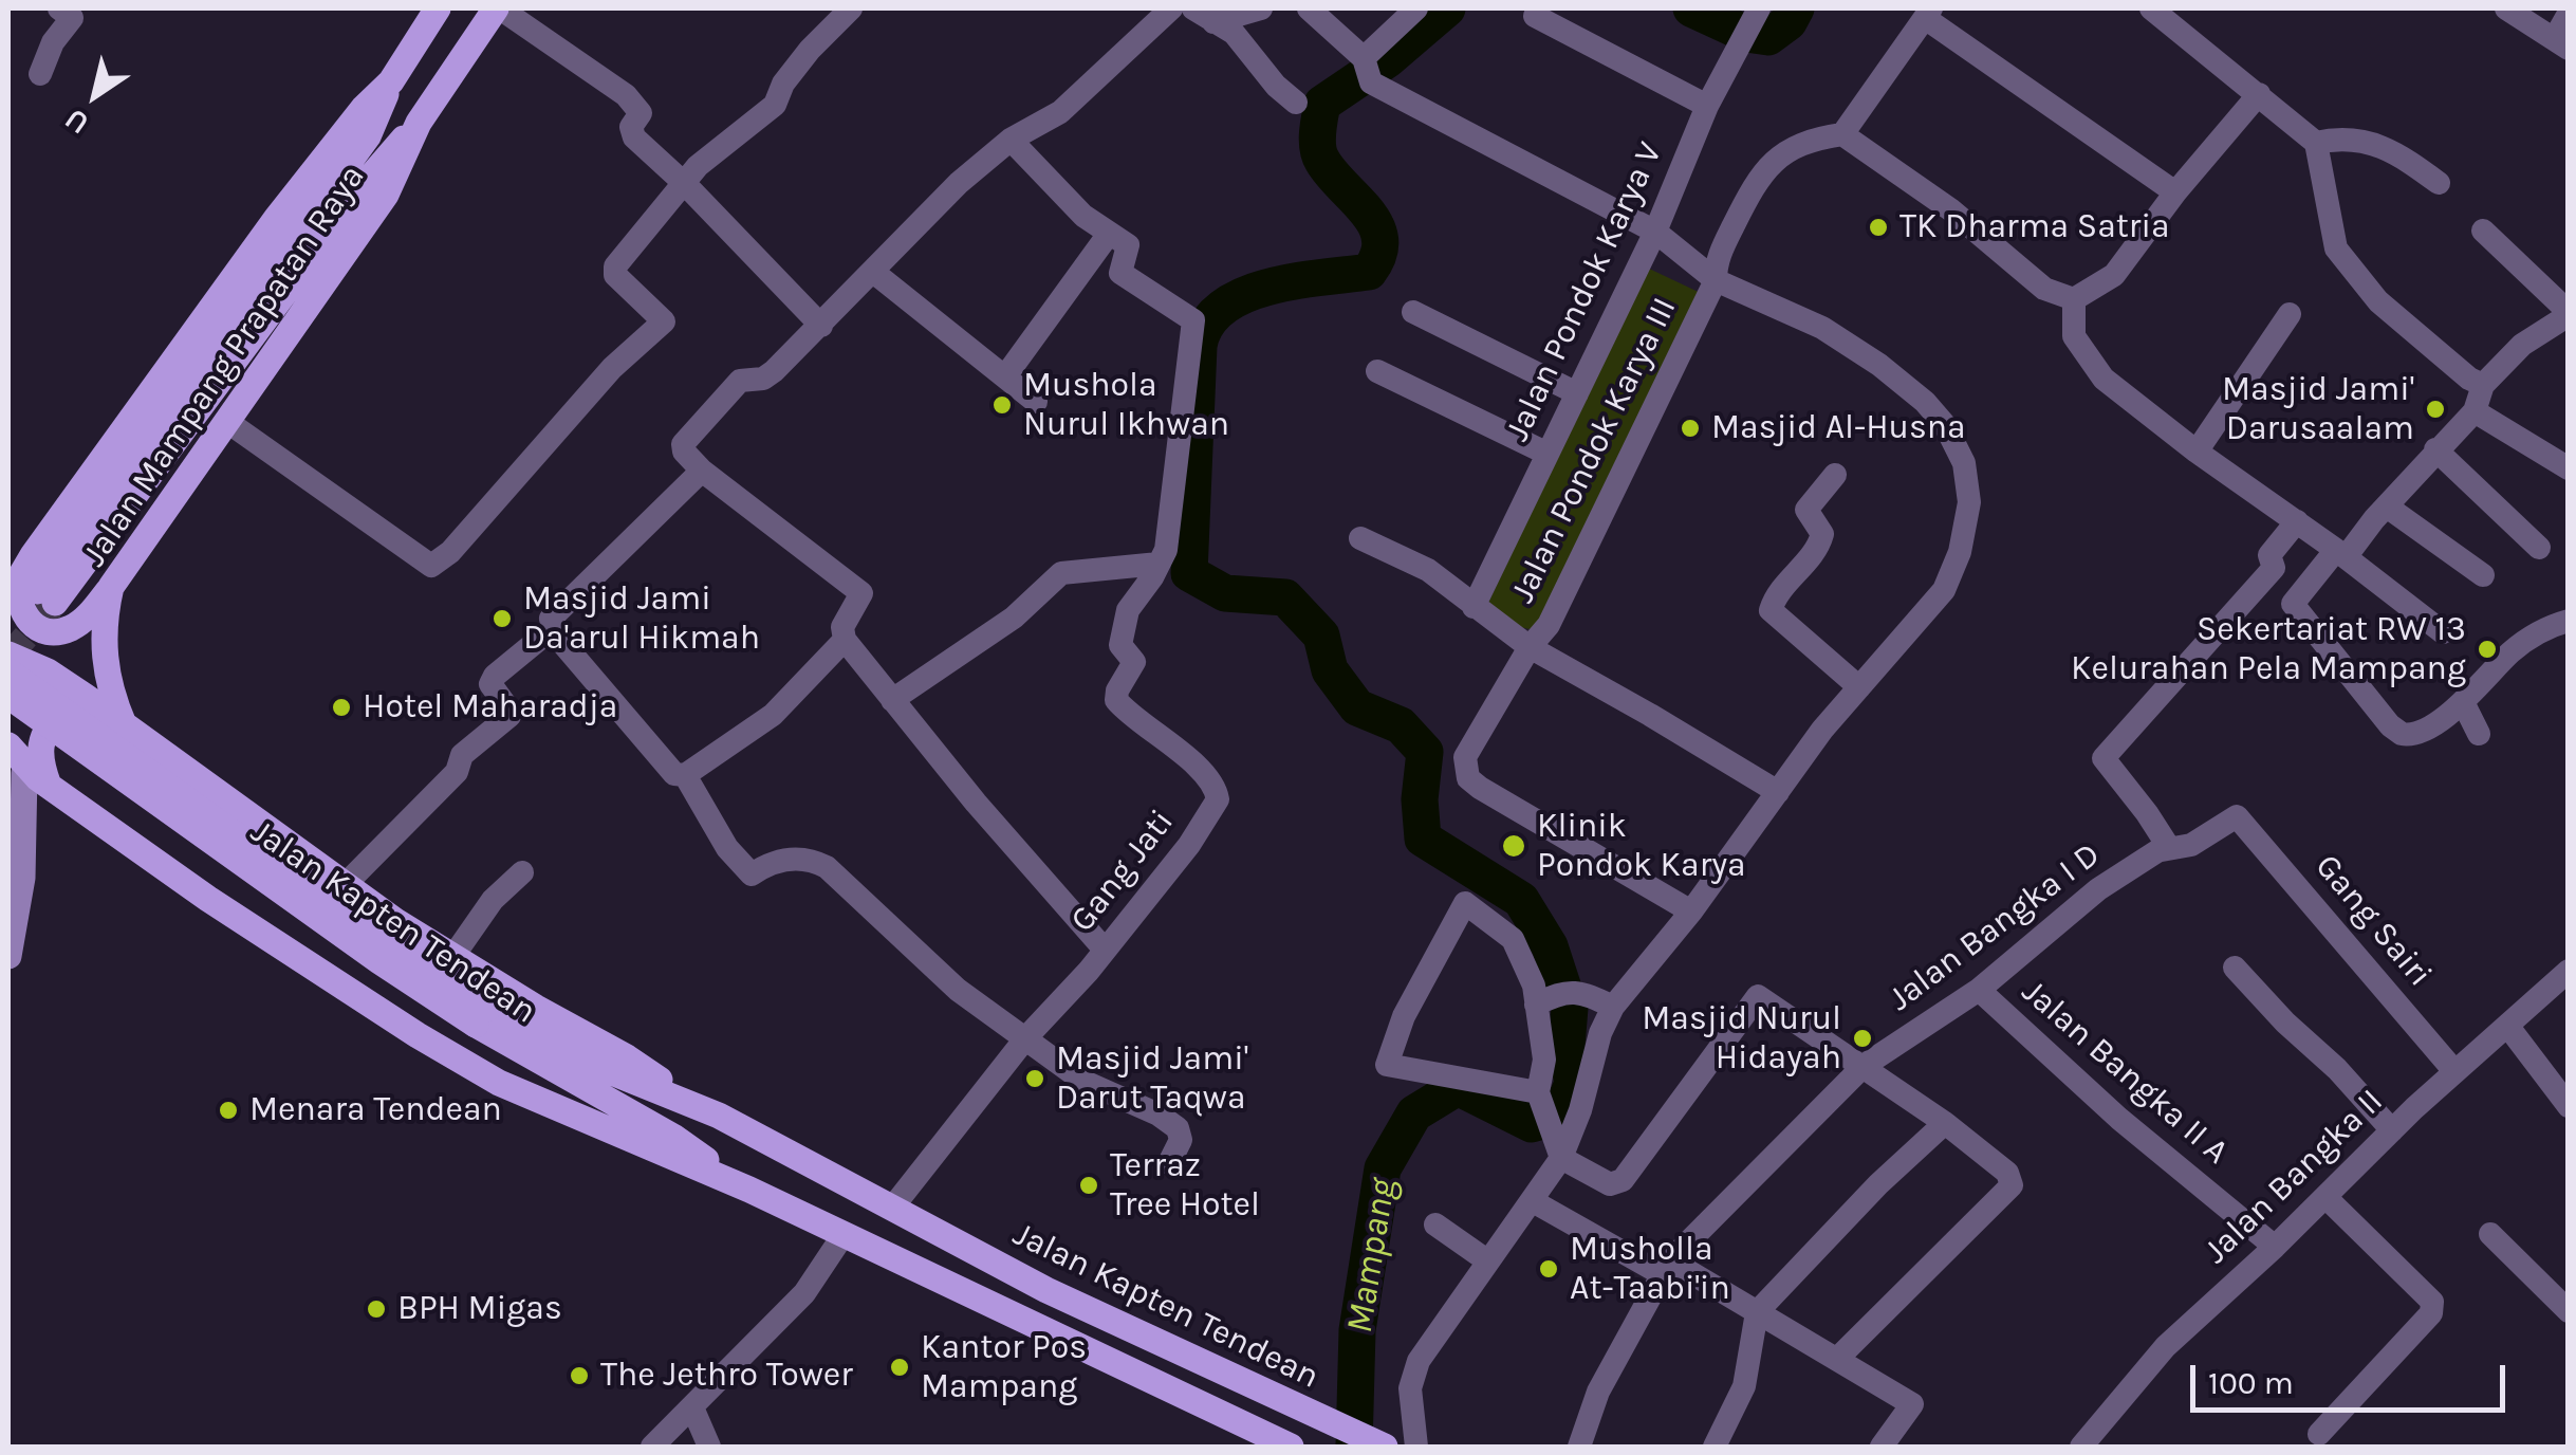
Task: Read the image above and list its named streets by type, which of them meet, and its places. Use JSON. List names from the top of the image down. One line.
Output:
{"streets":{"main road":["Jalan Mampang Prapatan Raya","Jalan Kapten Tendean"],"street":["Jalan Pondok Karya V","Jalan Pondok Karya III","Gang Jati","Gang Sairi","Jalan Bangka I D","Jalan Bangka II A","Jalan Bangka II"]},"crossings":[["Jalan Mampang Prapatan Raya","Jalan Kapten Tendean"],["Gang Jati","Jalan Kapten Tendean"],["Gang Sairi","Jalan Bangka I D"],["Gang Sairi","Jalan Bangka II"],["Jalan Bangka I D","Jalan Bangka II A"],["Jalan Bangka II A","Jalan Bangka II"]],"water":["Mampang"],"places":["TK Dharma Satria","Mushola Nurul Ikhwan","Masjid Jami' Darusaalam","Masjid Al-Husna","Masjid Jami Da'arul Hikmah","Sekertariat RW 13 Kelurahan Pela Mampang","Hotel Maharadja","Klinik Pondok Karya","Masjid Nurul Hidayah","Masjid Jami' Darut Taqwa","Menara Tendean","Terraz Tree Hotel","Musholla At-Taabi'in","BPH Migas","Kantor Pos Mampang","The Jethro Tower"],"scale_bar":"100 m","north":"bottom left"}
